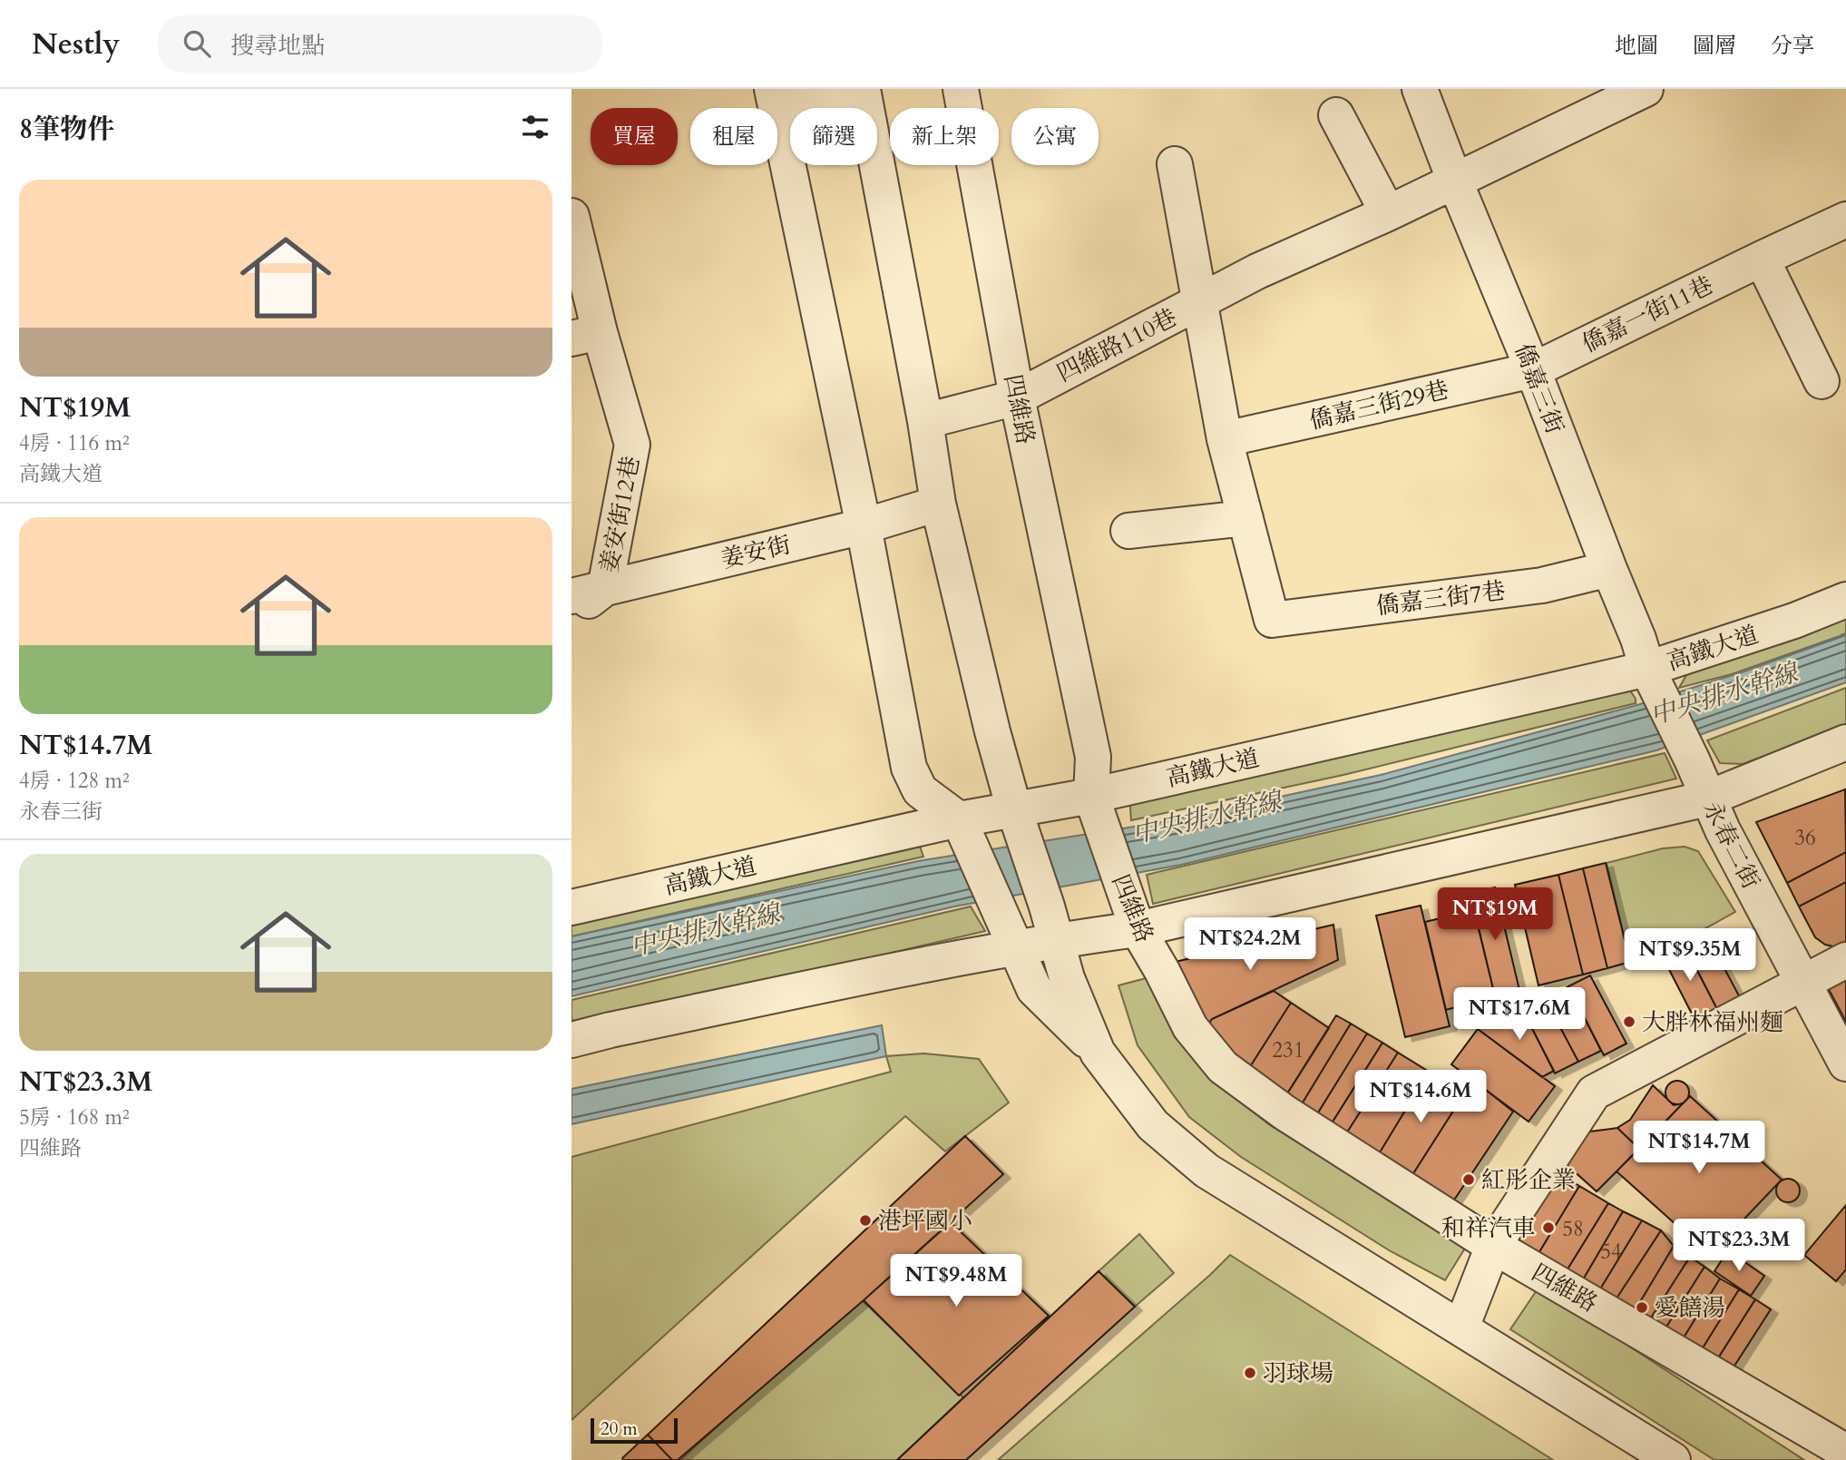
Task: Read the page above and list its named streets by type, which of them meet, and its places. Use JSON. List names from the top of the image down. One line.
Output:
{"streets":{"street":["僑嘉一街11巷","四維路110巷","僑嘉三街","僑嘉三街29巷","四維路","姜安街12巷","姜安街","僑嘉三街7巷","高鐵大道","永春二街"]},"crossings":[["僑嘉一街11巷","僑嘉三街"],["僑嘉一街11巷","僑嘉三街29巷"],["四維路110巷","僑嘉三街"],["四維路110巷","四維路"],["僑嘉三街","僑嘉三街29巷"],["僑嘉三街","僑嘉三街7巷"],["僑嘉三街","高鐵大道"],["僑嘉三街","永春二街"],["四維路","高鐵大道"],["姜安街12巷","姜安街"],["高鐵大道","永春二街"]],"water":["中央排水幹線"],"places":["大胖林福州麵","紅彤企業","港坪國小","和祥汽車","愛饍湯","羽球場"],"house_numbers":["36","231","58","54"],"scale_bar":"20 m","page":{"header":"Nestly","search":"搜尋地點","nav":["地圖","圖層","分享"],"heading":"8筆物件","chip":["買屋","租屋","篩選","新上架","公寓"],"list":[{"name":"NT$19M","note":"4房 · 116 m² · 高鐵大道"},{"name":"NT$14.7M","note":"4房 · 128 m² · 永春三街"},{"name":"NT$23.3M","note":"5房 · 168 m² · 四維路"}],"price":["NT$19M","NT$24.2M","NT$9.35M","NT$17.6M","NT$14.6M","NT$14.7M","NT$23.3M","NT$9.48M"],"scale":"20 m"}}
